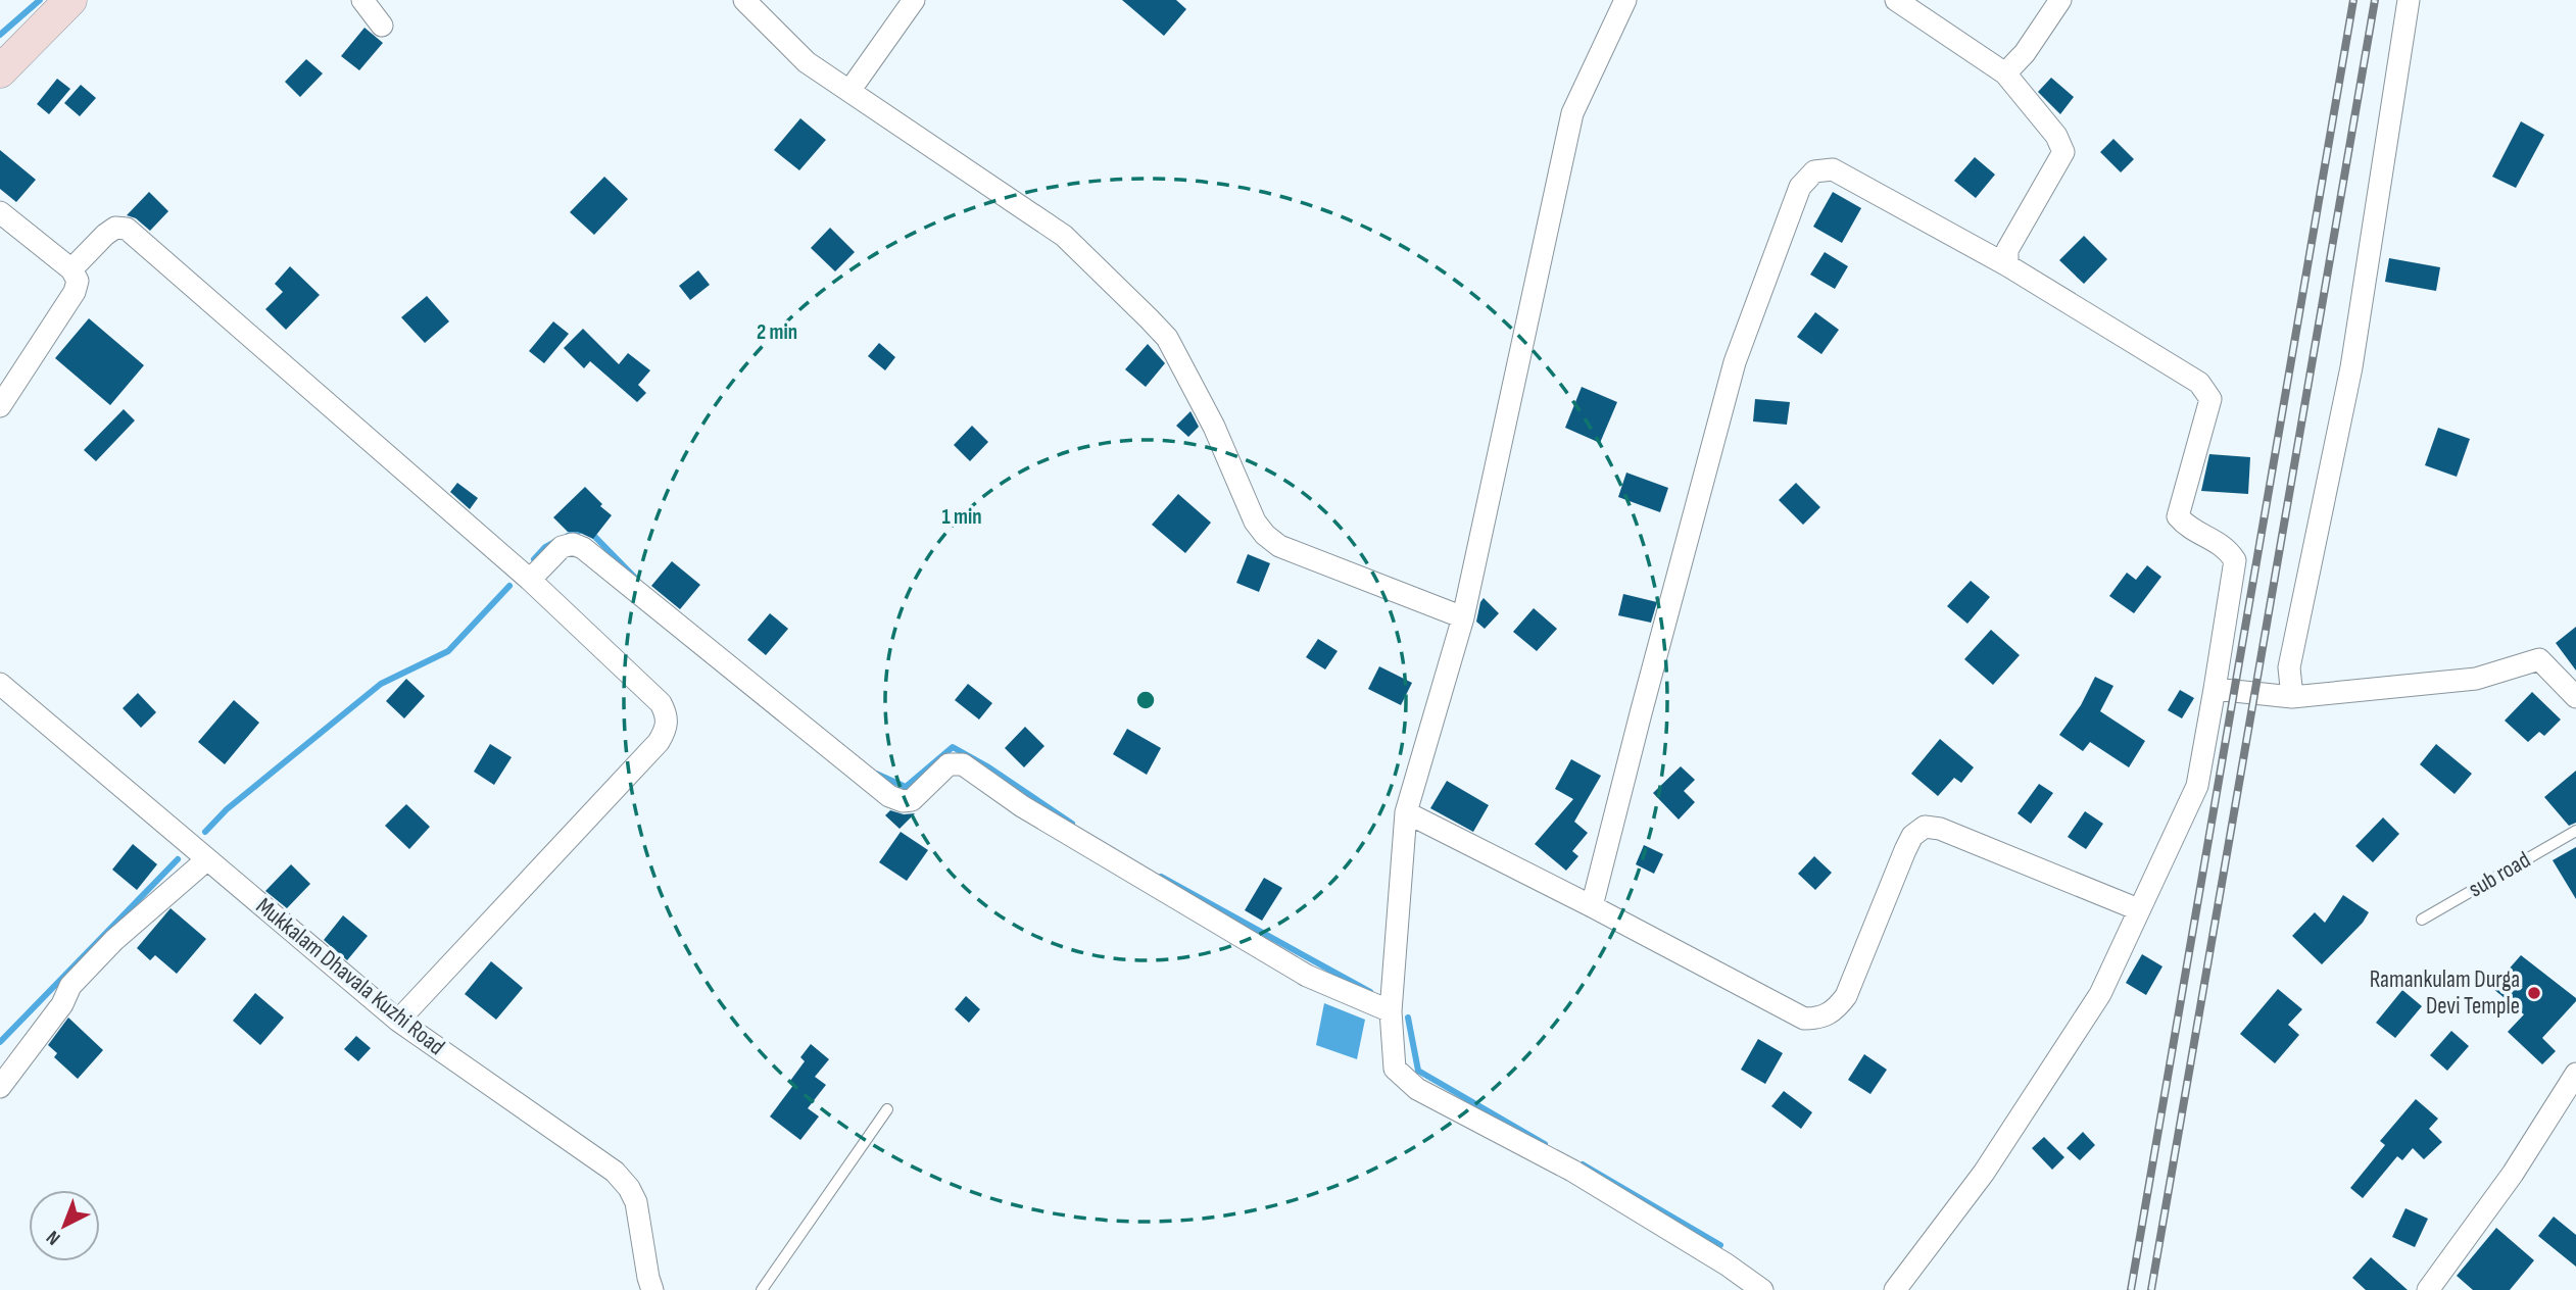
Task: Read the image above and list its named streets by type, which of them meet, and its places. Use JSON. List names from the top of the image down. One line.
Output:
{"streets":{"street":["Mukkalam Dhavala Kuzhi Road"],"lane":["sub road"]},"places":["Ramankulam Durga Devi Temple"],"north":"bottom left","rings":["2 min","1 min"]}
